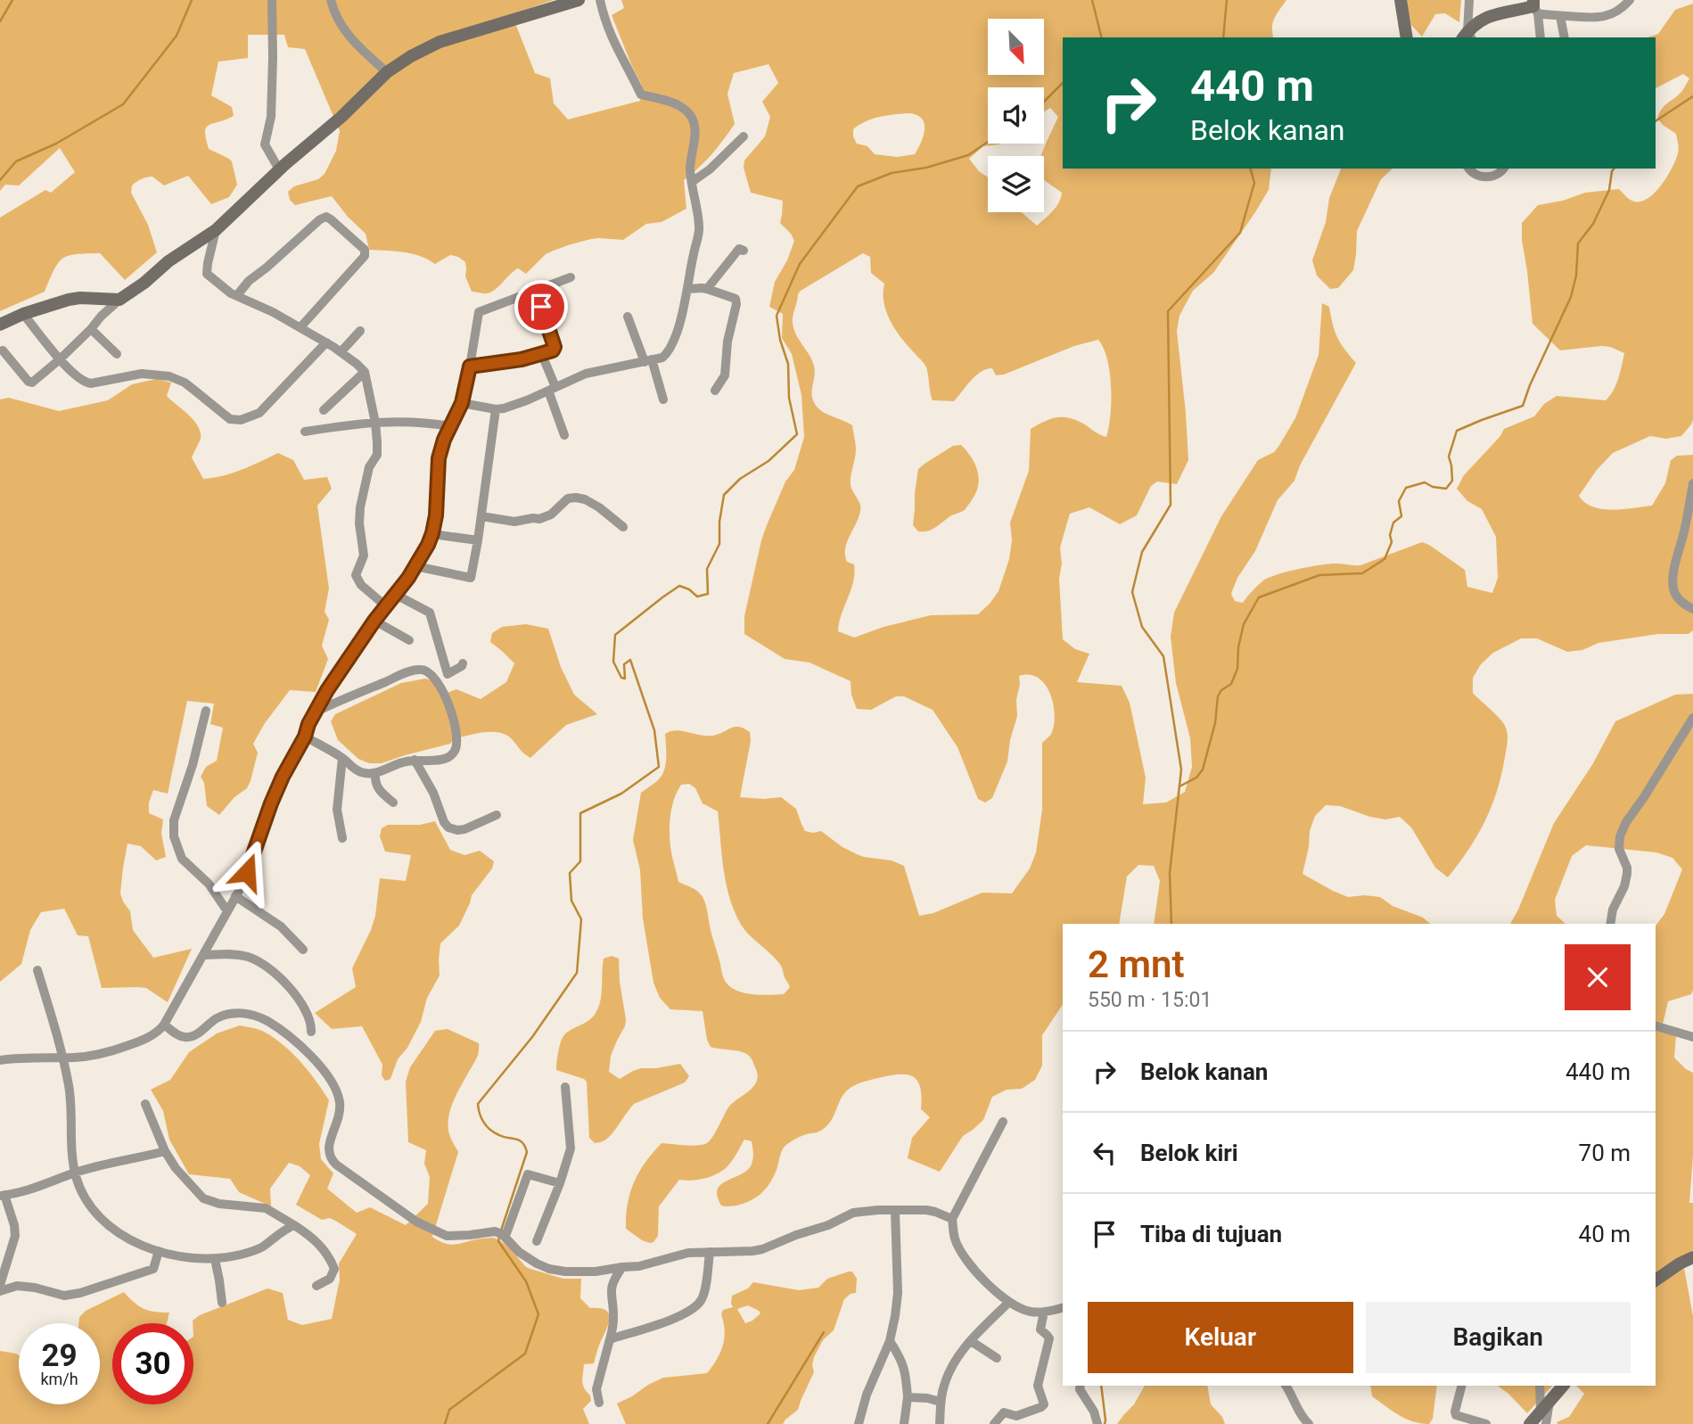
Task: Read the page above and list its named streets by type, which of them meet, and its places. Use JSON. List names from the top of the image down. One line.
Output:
{"north":"bottom right","page":{"turn":["440 m","Belok kanan"],"heading":["2 mnt","550 m · 15:01"],"list":[{"name":"Belok kanan","value":"440 m"},{"name":"Belok kiri","value":"70 m"},{"name":"Tiba di tujuan","value":"40 m"}],"buttons":["Keluar","Bagikan"],"speed":"29 km/h","limit":"30"}}
